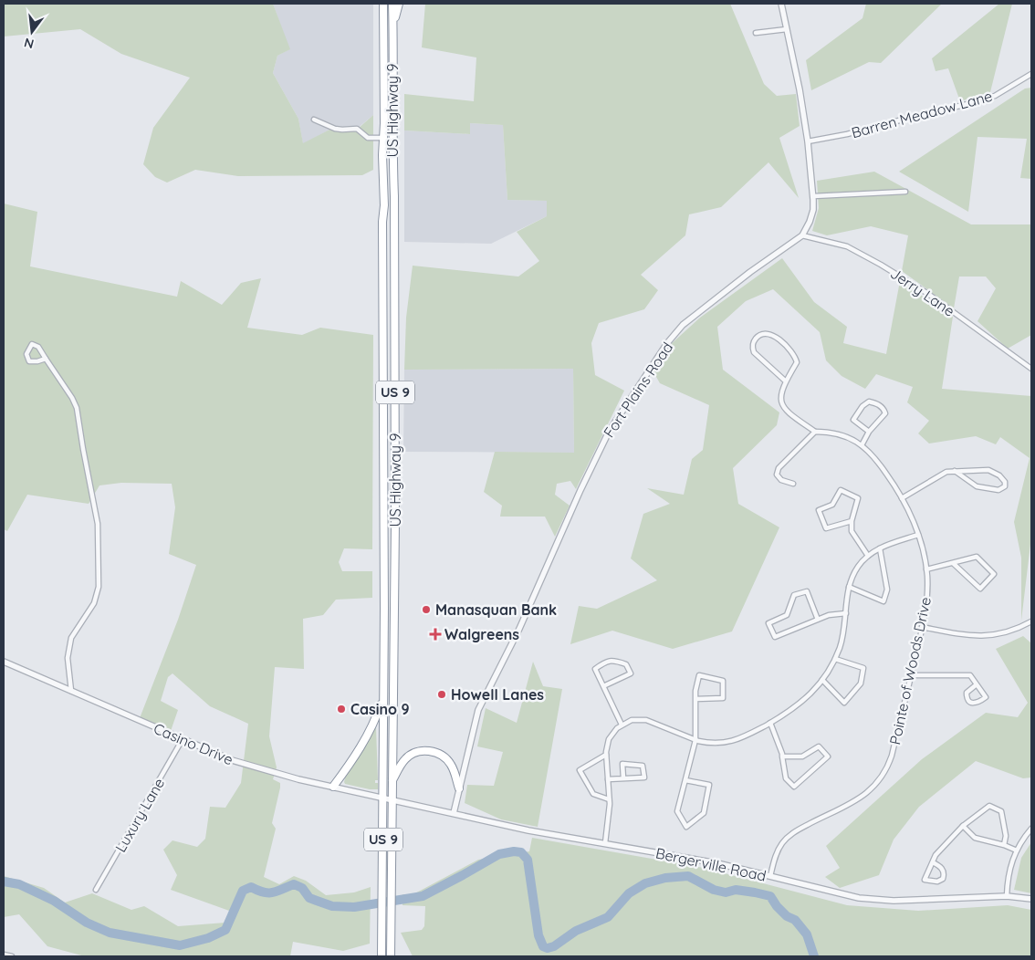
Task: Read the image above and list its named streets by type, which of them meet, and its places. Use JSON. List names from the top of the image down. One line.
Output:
{"streets":{"highway":["US Highway 9","US 9"],"street":["Barren Meadow Lane","Jerry Lane","Fort Plains Road","Pointe of Woods Drive","Casino Drive","Luxury Lane","Bergerville Road"]},"crossings":[["US Highway 9","Fort Plains Road"],["US Highway 9","Casino Drive"],["US Highway 9","Bergerville Road"],["Jerry Lane","Fort Plains Road"],["Fort Plains Road","Casino Drive"],["Fort Plains Road","Bergerville Road"],["Pointe of Woods Drive","Bergerville Road"],["Casino Drive","Luxury Lane"],["Casino Drive","Bergerville Road"]],"places":{"other":["Manasquan Bank","Howell Lanes","Casino 9"],"health":["Walgreens"]},"north":"bottom"}
